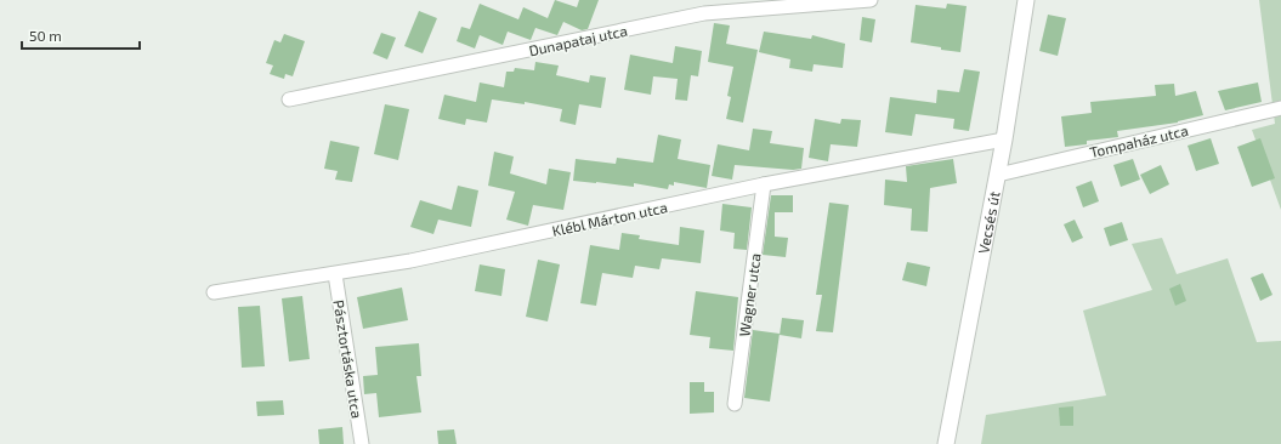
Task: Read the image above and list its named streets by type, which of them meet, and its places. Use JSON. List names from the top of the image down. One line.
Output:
{"streets":{"street":["Dunapataj utca","Tompaház utca","Klébl Márton utca","Vecsés út","Wagner utca","Pásztortáska utca"]},"crossings":[["Tompaház utca","Vecsés út"],["Klébl Márton utca","Vecsés út"],["Klébl Márton utca","Wagner utca"],["Klébl Márton utca","Pásztortáska utca"]],"scale_bar":"50 m"}
